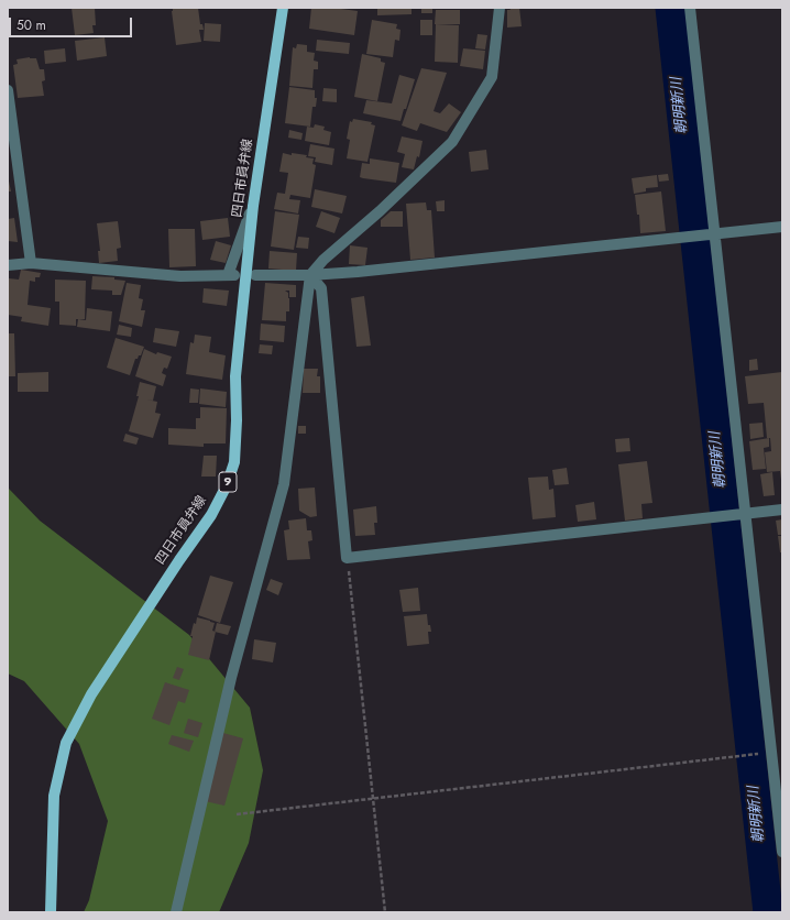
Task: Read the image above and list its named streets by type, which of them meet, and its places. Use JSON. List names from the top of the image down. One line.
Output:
{"streets":{"main road":["四日市員弁線","9"]},"water":["朝明新川"],"scale_bar":"50 m"}
